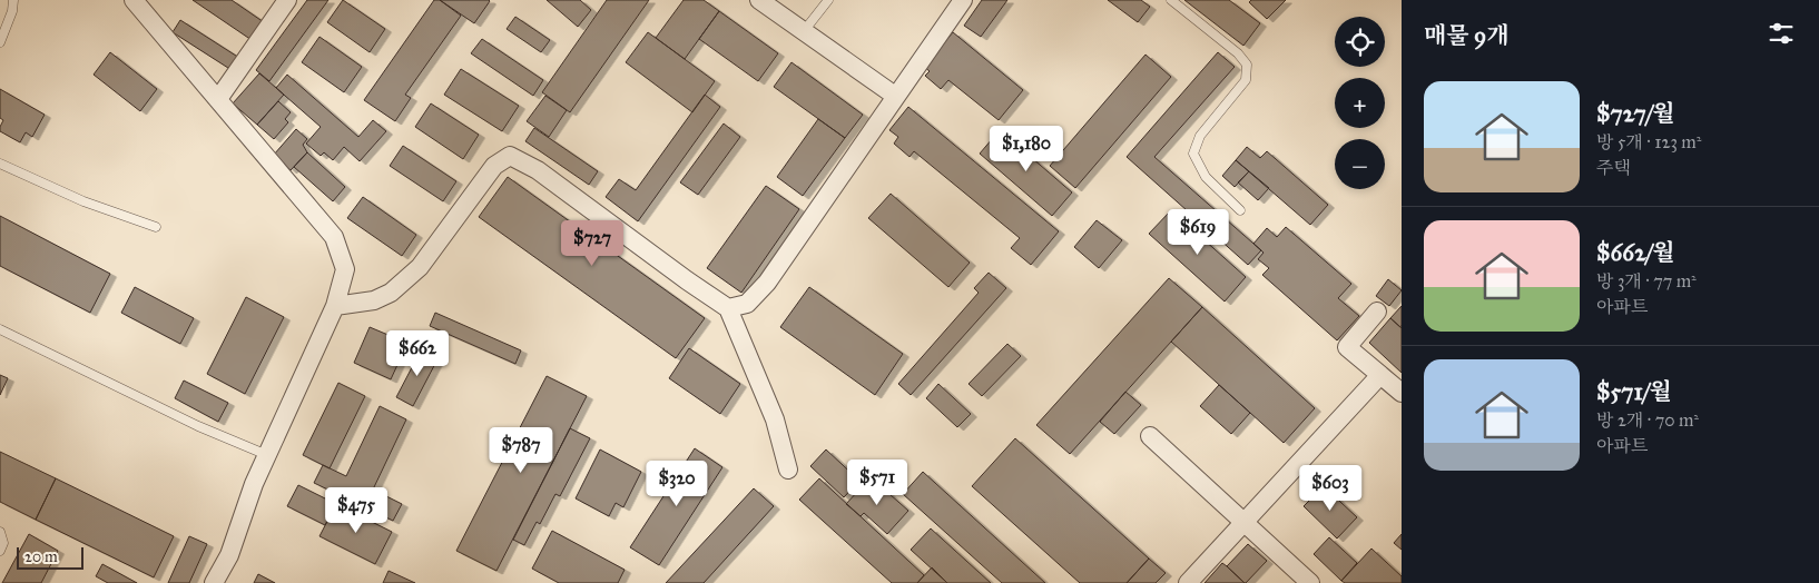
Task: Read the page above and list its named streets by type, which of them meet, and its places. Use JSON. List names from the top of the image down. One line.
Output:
{"scale_bar":"20 m","page":{"heading":"매물 9개","map_buttons":["+","−"],"list":[{"name":"$727/월","note":"방 5개 · 123 m² · 주택"},{"name":"$662/월","note":"방 3개 · 77 m² · 아파트"},{"name":"$571/월","note":"방 2개 · 70 m² · 아파트"}],"price":["$1,180","$619","$727","$662","$787","$571","$320","$603","$475"],"scale":"20 m"}}
